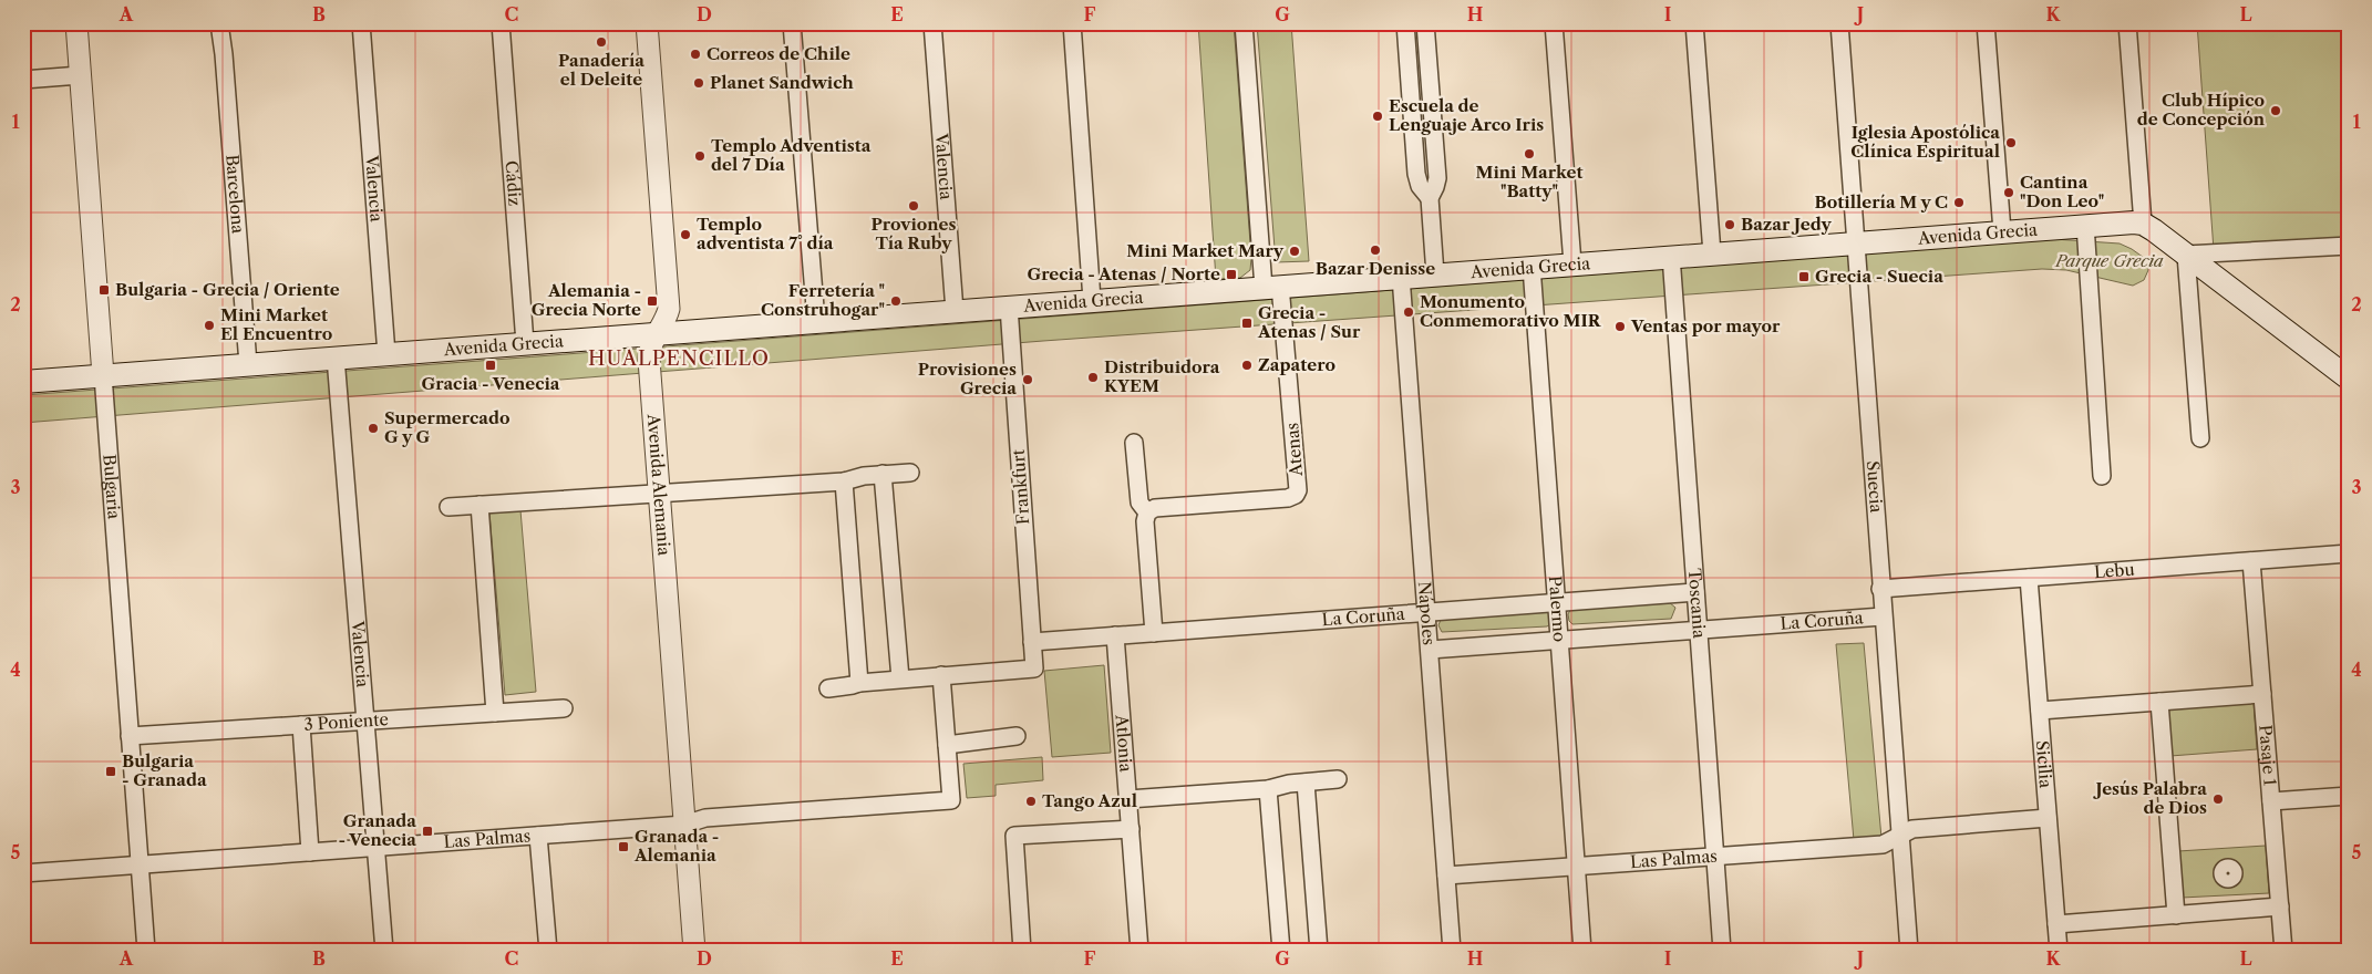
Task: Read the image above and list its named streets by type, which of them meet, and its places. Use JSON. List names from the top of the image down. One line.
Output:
{"streets":{"main road":["Avenida Grecia"],"street":["Valencia","Cádiz","Barcelona","Atenas","Avenida Alemania","Bulgaria","Frankfurt","Suecia","Lebu","Toscania","Palermo","Nápoles","La Coruña","3 Poniente","Atlonia","Pasaje 1","Sicilia","Las Palmas"]},"crossings":[["Valencia","Avenida Grecia"],["Valencia","3 Poniente"],["Valencia","Las Palmas"],["Cádiz","Avenida Grecia"],["Barcelona","Avenida Grecia"],["Avenida Grecia","Atenas"],["Avenida Grecia","Avenida Alemania"],["Avenida Grecia","Bulgaria"],["Avenida Grecia","Frankfurt"],["Avenida Grecia","Suecia"],["Avenida Grecia","Toscania"],["Avenida Grecia","Palermo"],["Avenida Grecia","Nápoles"],["Avenida Alemania","Las Palmas"],["Bulgaria","3 Poniente"],["Bulgaria","Las Palmas"],["Frankfurt","La Coruña"],["Suecia","Lebu"],["Suecia","La Coruña"],["Suecia","Las Palmas"],["Lebu","Pasaje 1"],["Lebu","Sicilia"],["Toscania","La Coruña"],["Toscania","Las Palmas"],["Palermo","La Coruña"],["Palermo","Las Palmas"],["Nápoles","La Coruña"],["Nápoles","Las Palmas"],["La Coruña","Atlonia"],["Sicilia","Las Palmas"]],"districts":["HUALPENCILLO"],"parks":["Parque Grecia"],"places":{"other":["Panadería el Deleite","Correos de Chile","Planet Sandwich","Club Hípico de Concepción","Escuela de Lenguaje Arco Iris","Iglesia Apostólica Clínica Espiritual","Mini Market \"Batty\"","Templo Adventista del 7 Día","Cantina \"Don Leo\"","Botillería M y C","Proviones Tía Ruby","Bazar Jedy","Templo adventista 7° día","Bazar Denisse","Mini Market Mary","Ferretería \" Construhogar\"","Monumento Conmemorativo MIR","Mini Market El Encuentro","Ventas por mayor","Zapatero","Distribuidora KYEM","Provisiones Grecia","Supermercado G y G","Jesús Palabra de Dios","Tango Azul"],"transit":["Grecia - Atenas / Norte","Grecia - Suecia","Bulgaria - Grecia / Oriente","Alemania - Grecia Norte","Grecia - Atenas / Sur","Gracia - Venecia","Bulgaria - Granada","Granada - Venecia","Granada - Alemania"]},"grid":{"columns":["A","B","C","D","E","F","G","H","I","J","K","L"],"rows":["1","2","3","4","5"]}}
